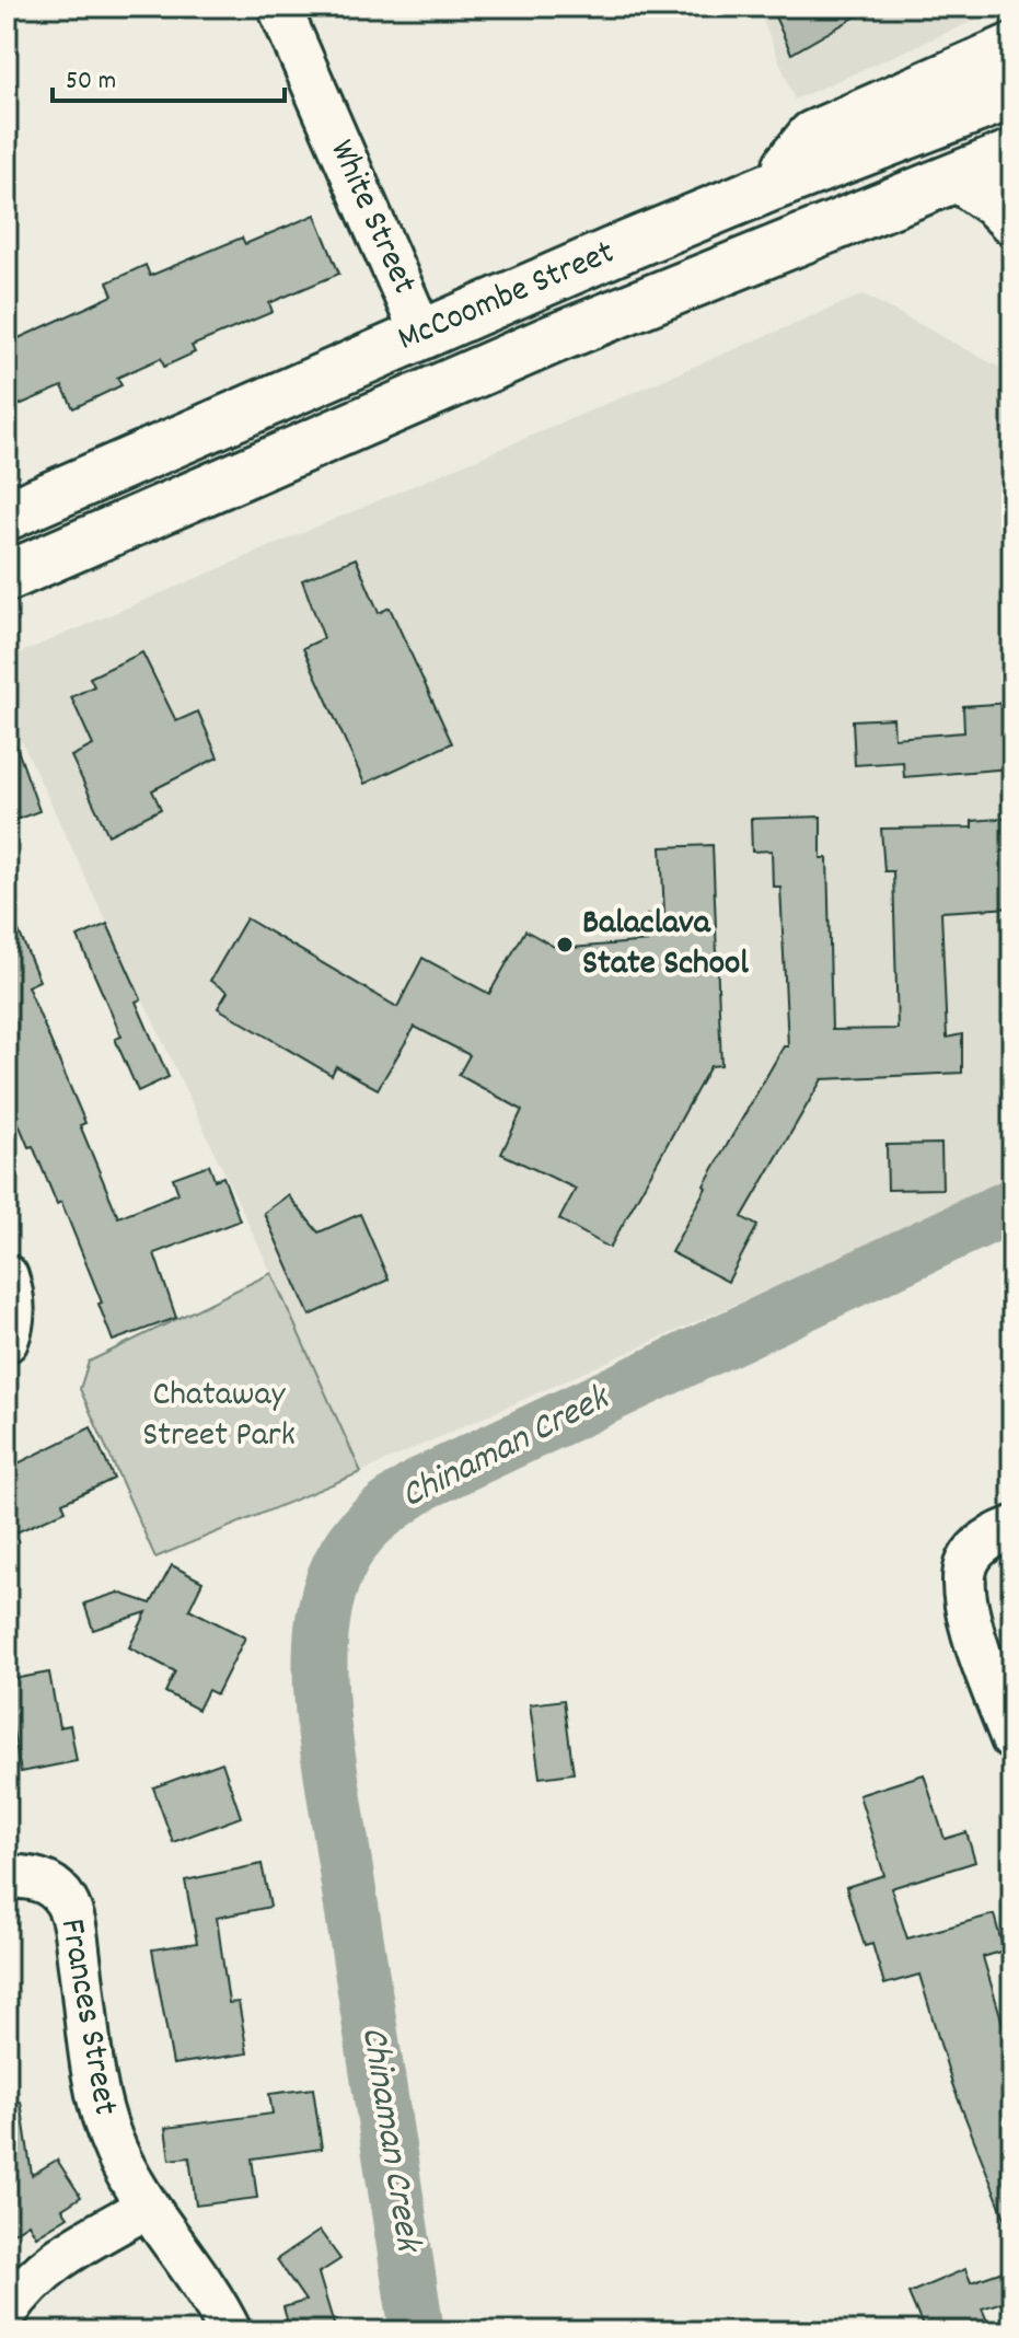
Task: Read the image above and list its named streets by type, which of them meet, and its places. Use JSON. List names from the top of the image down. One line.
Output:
{"streets":{"main road":["McCoombe Street"],"street":["White Street","Frances Street"]},"crossings":[["White Street","McCoombe Street"]],"water":["Chinaman Creek"],"parks":["Chataway Street Park"],"places":["Balaclava State School"],"scale_bar":"50 m"}
